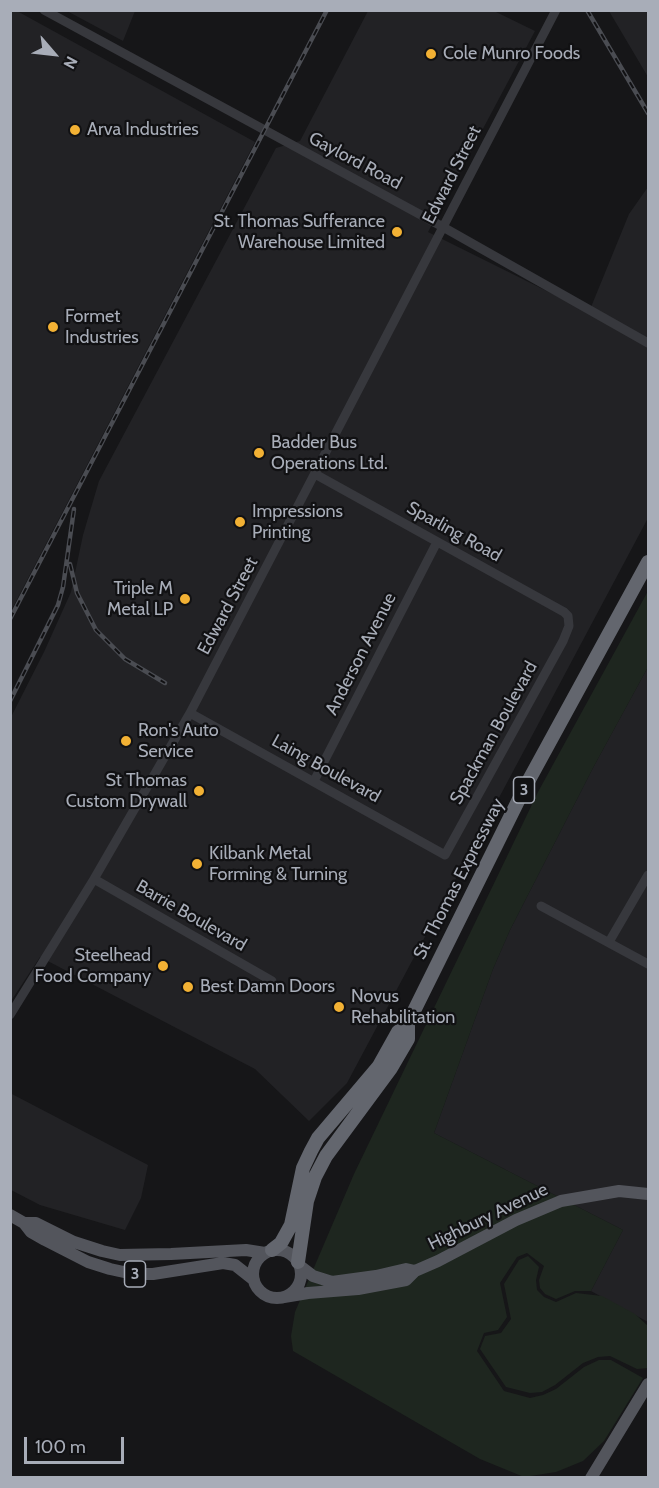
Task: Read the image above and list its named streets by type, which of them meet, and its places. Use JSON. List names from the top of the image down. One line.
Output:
{"streets":{"highway":["3","St. Thomas Expressway"],"main road":["Highbury Avenue"],"street":["Gaylord Road","Edward Street","Sparling Road","Anderson Avenue","Spackman Boulevard","Laing Boulevard","Barrie Boulevard"]},"crossings":[["Gaylord Road","Edward Street"],["Edward Street","Sparling Road"],["Edward Street","Laing Boulevard"],["Edward Street","Barrie Boulevard"],["Sparling Road","Anderson Avenue"],["Sparling Road","Spackman Boulevard"],["Anderson Avenue","Laing Boulevard"],["Spackman Boulevard","Laing Boulevard"],["3","St. Thomas Expressway"],["3","Highbury Avenue"],["St. Thomas Expressway","Highbury Avenue"]],"places":["Cole Munro Foods","Arva Industries","St. Thomas Sufferance Warehouse Limited","Formet Industries","Badder Bus Operations Ltd.","Impressions Printing","Triple M Metal LP","Ron's Auto Service","St Thomas Custom Drywall","Kilbank Metal Forming & Turning","Steelhead Food Company","Best Damn Doors","Novus Rehabilitation"],"scale_bar":"100 m","north":"bottom right"}
